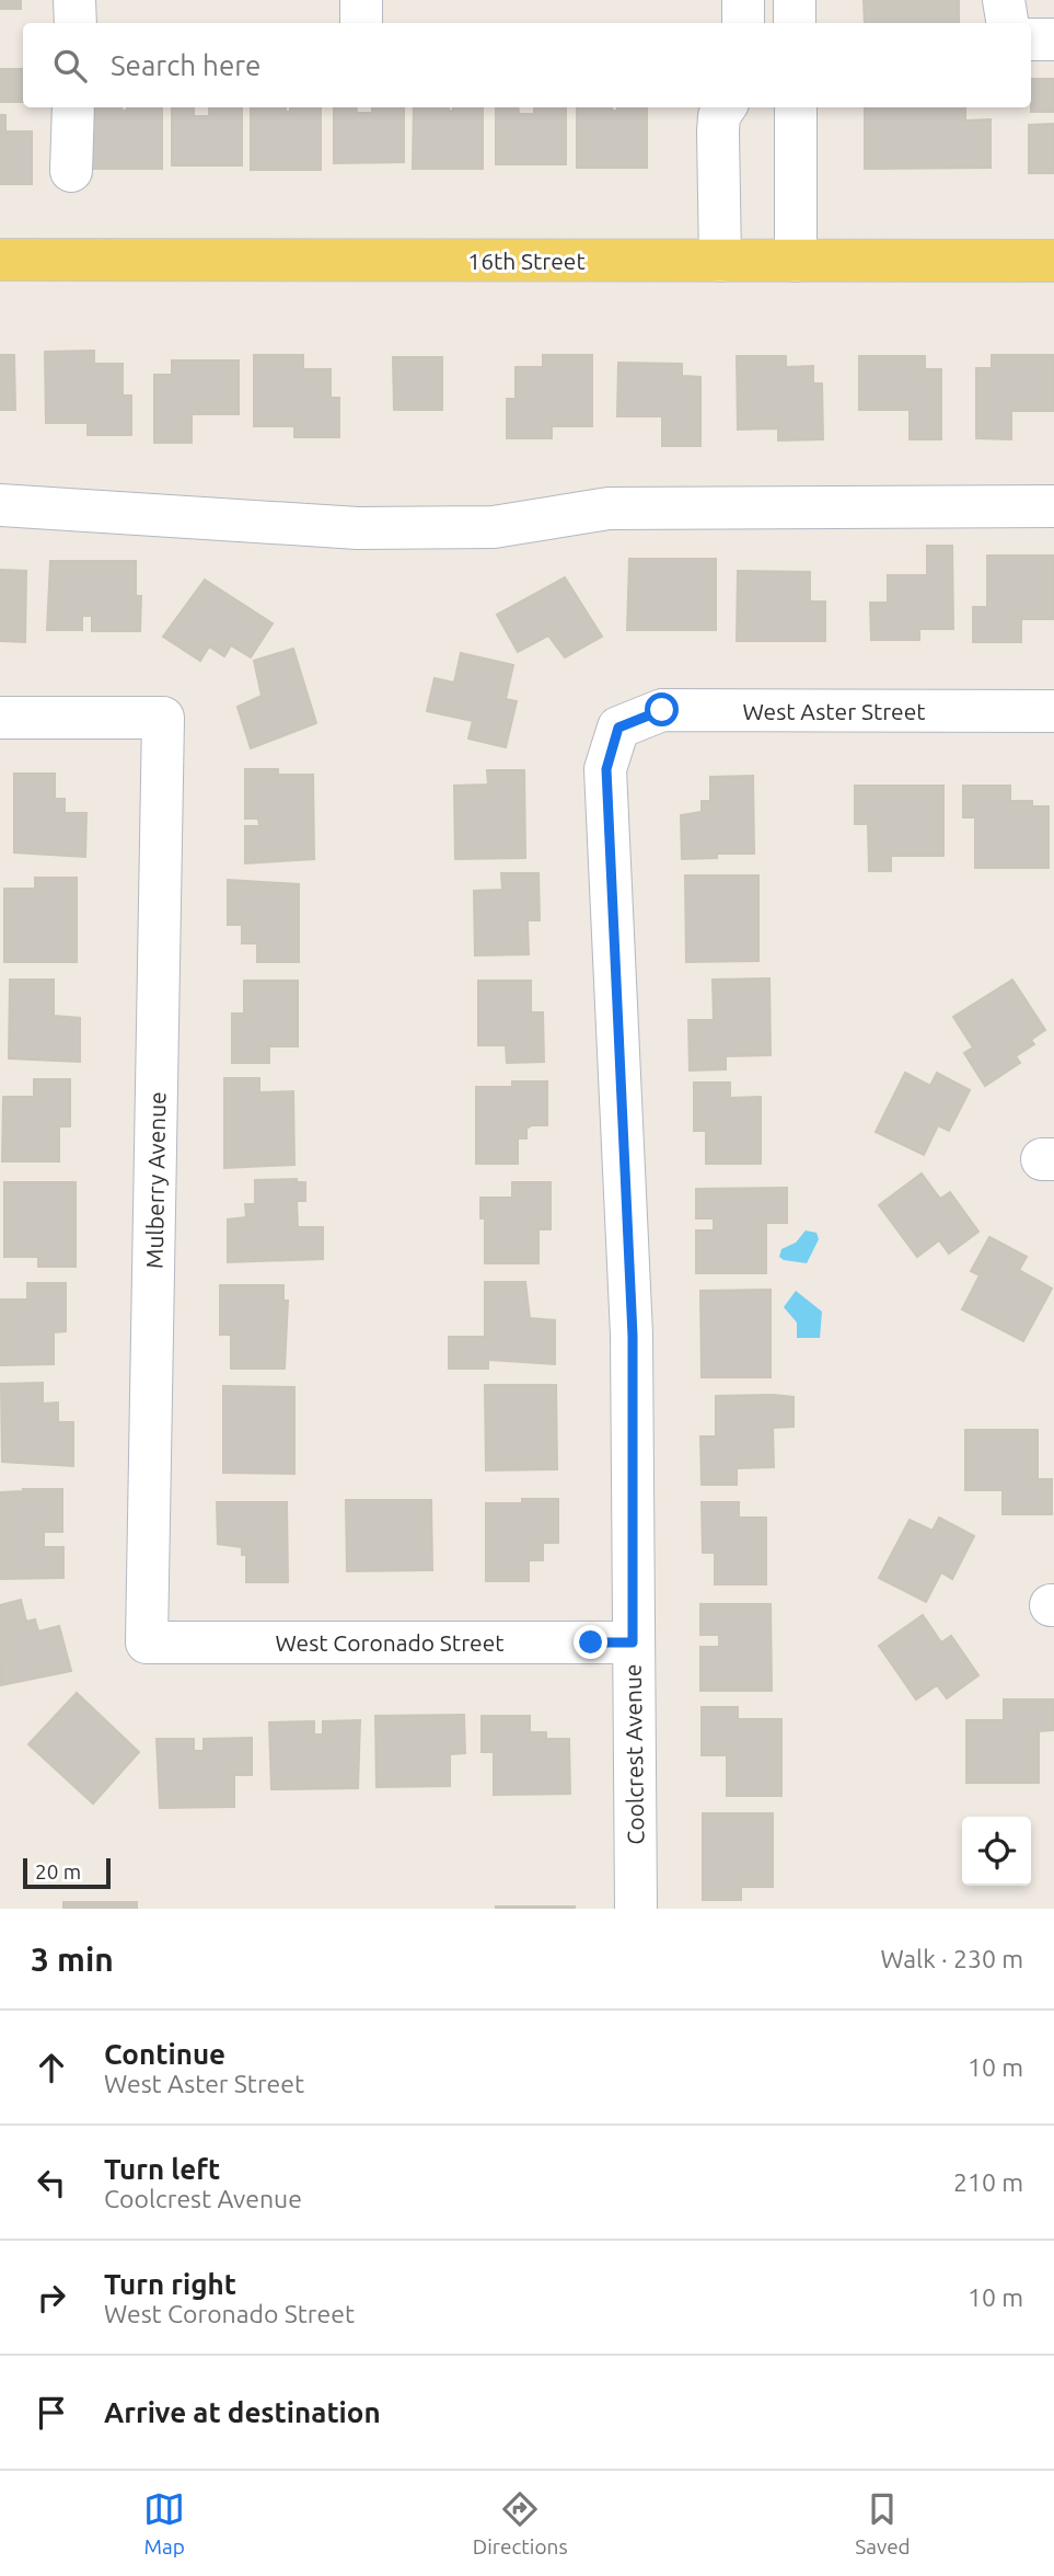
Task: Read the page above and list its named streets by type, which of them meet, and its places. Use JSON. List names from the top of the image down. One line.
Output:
{"streets":{"main road":["16th Street"],"street":["West Aster Street","Mulberry Avenue","West Coronado Street","Coolcrest Avenue"]},"crossings":[["West Aster Street","Coolcrest Avenue"],["Mulberry Avenue","West Coronado Street"],["West Coronado Street","Coolcrest Avenue"]],"scale_bar":"20 m","page":{"search":"Search here","scale":"20 m","heading":["3 min","Walk · 230 m"],"list":[["Continue","West Aster Street","10 m"],["Turn left","Coolcrest Avenue","210 m"],["Turn right","West Coronado Street","10 m"],"Arrive at destination"],"nav":["Map","Directions","Saved"]}}
